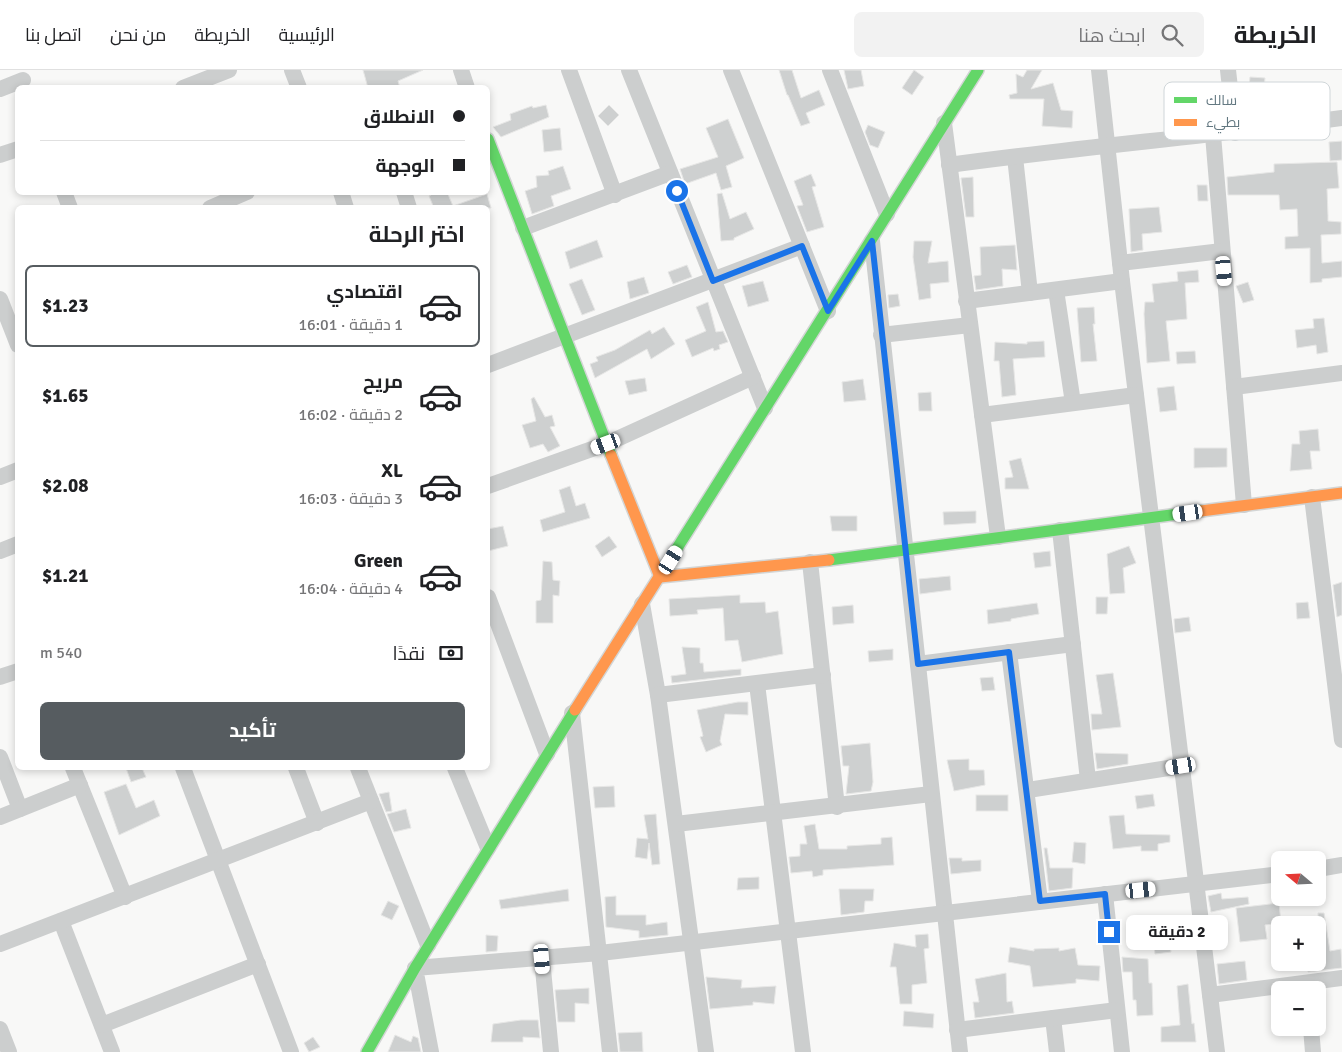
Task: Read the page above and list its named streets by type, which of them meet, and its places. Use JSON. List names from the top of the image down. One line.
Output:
{"legend":["سالك","بطيء"],"north":"left","page":{"header":"الخريطة","search":"ابحث هنا","nav":["الرئيسية","الخريطة","من نحن","اتصل بنا"],"banner":["الانطلاق","الوجهة"],"heading":"اختر الرحلة","list":[{"name":"اقتصادي","note":"1 دقيقة · 16:01","value":"$1.23"},{"name":"مريح","note":"2 دقيقة · 16:02","value":"$1.65"},{"name":"XL","note":"3 دقيقة · 16:03","value":"$2.08"},{"name":"Green","note":"4 دقيقة · 16:04","value":"$1.21"}],"pay":["نقدًا","540 m"],"buttons":"تأكيد","map_buttons":["+","−"],"bubble":"2 دقيقة"}}
